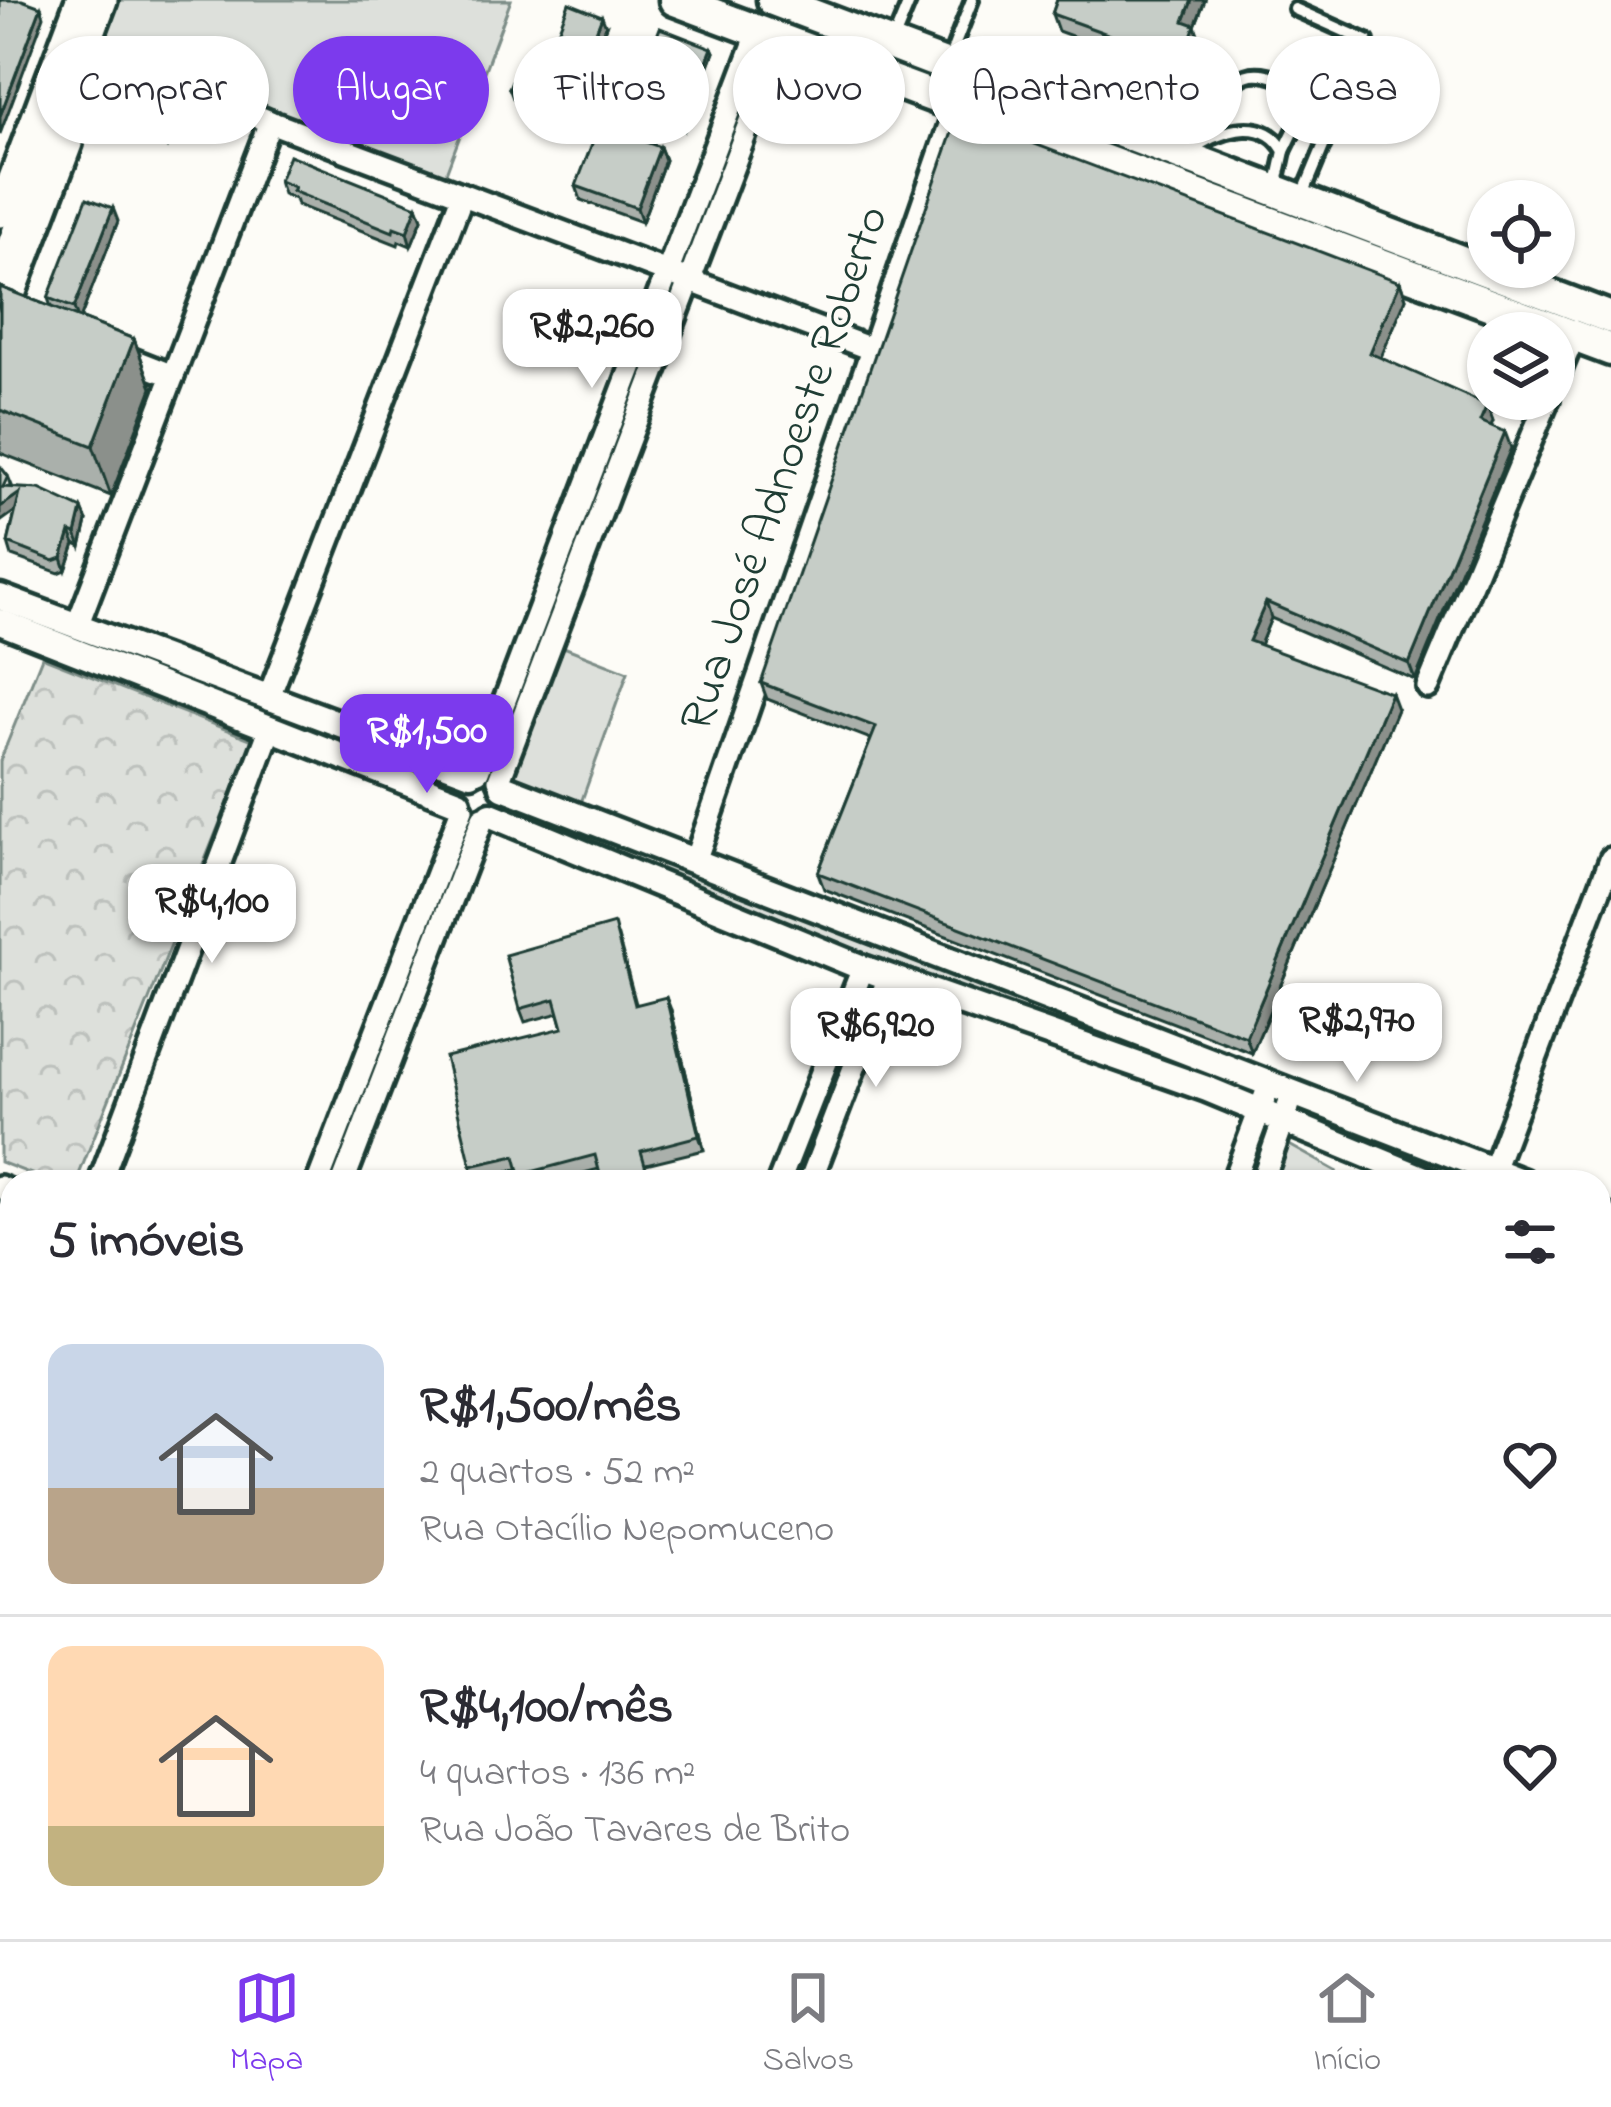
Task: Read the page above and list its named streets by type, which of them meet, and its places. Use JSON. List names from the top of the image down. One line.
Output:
{"streets":{"street":["Rua José Adnoeste Roberto"]},"page":{"chip":["Comprar","Alugar","Filtros","Novo","Apartamento","Casa"],"price":["R$2,260","R$1,500","R$4,100","R$2,970","R$6,920"],"heading":"5 imóveis","list":[{"name":"R$1,500/mês","note":"2 quartos · 52 m² · Rua Otacílio Nepomuceno"},{"name":"R$4,100/mês","note":"4 quartos · 136 m² · Rua João Tavares de Brito"}],"tabs":["Mapa","Salvos","Início"]}}
